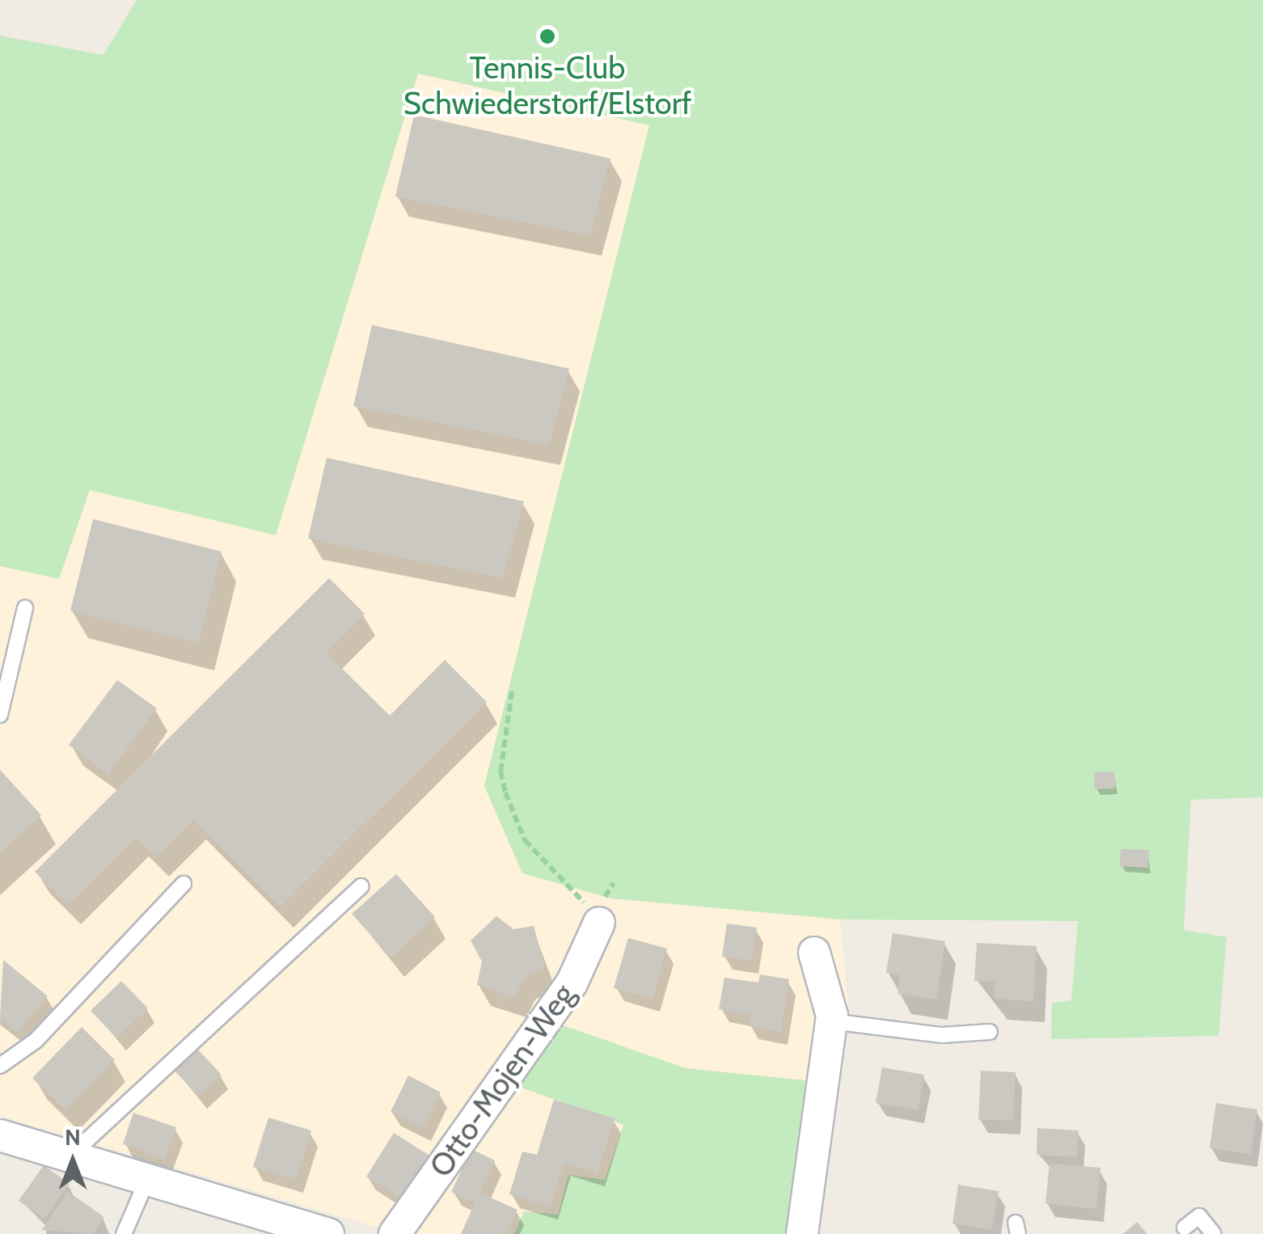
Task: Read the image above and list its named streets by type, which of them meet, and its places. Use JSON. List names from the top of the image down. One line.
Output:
{"streets":{"street":["Otto-Mojen-Weg"]},"places":["Tennis-Club Schwiederstorf/Elstorf"],"north":"top"}
